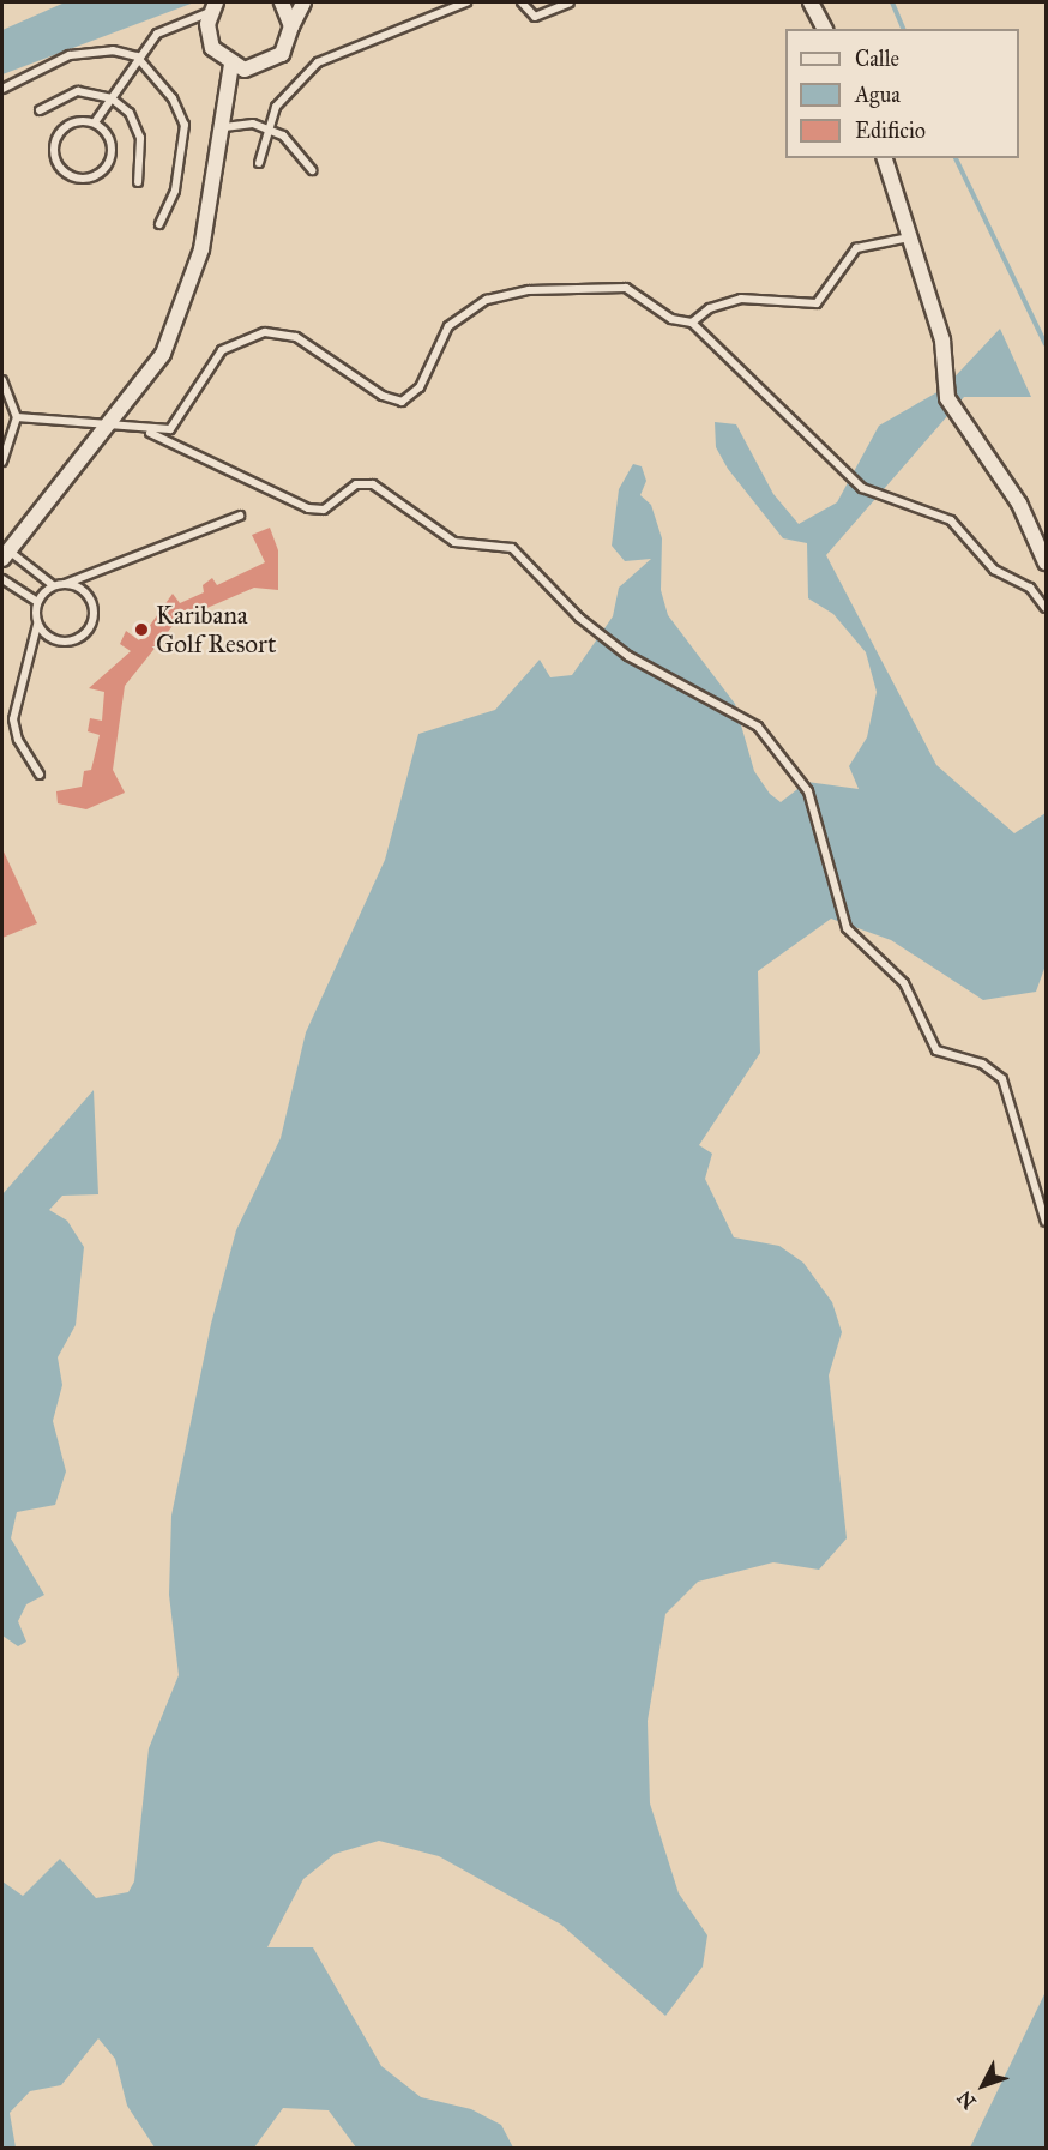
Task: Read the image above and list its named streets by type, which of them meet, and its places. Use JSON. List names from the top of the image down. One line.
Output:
{"places":["Karibana Golf Resort"],"legend":["Calle","Agua","Edificio"],"north":"bottom left"}
